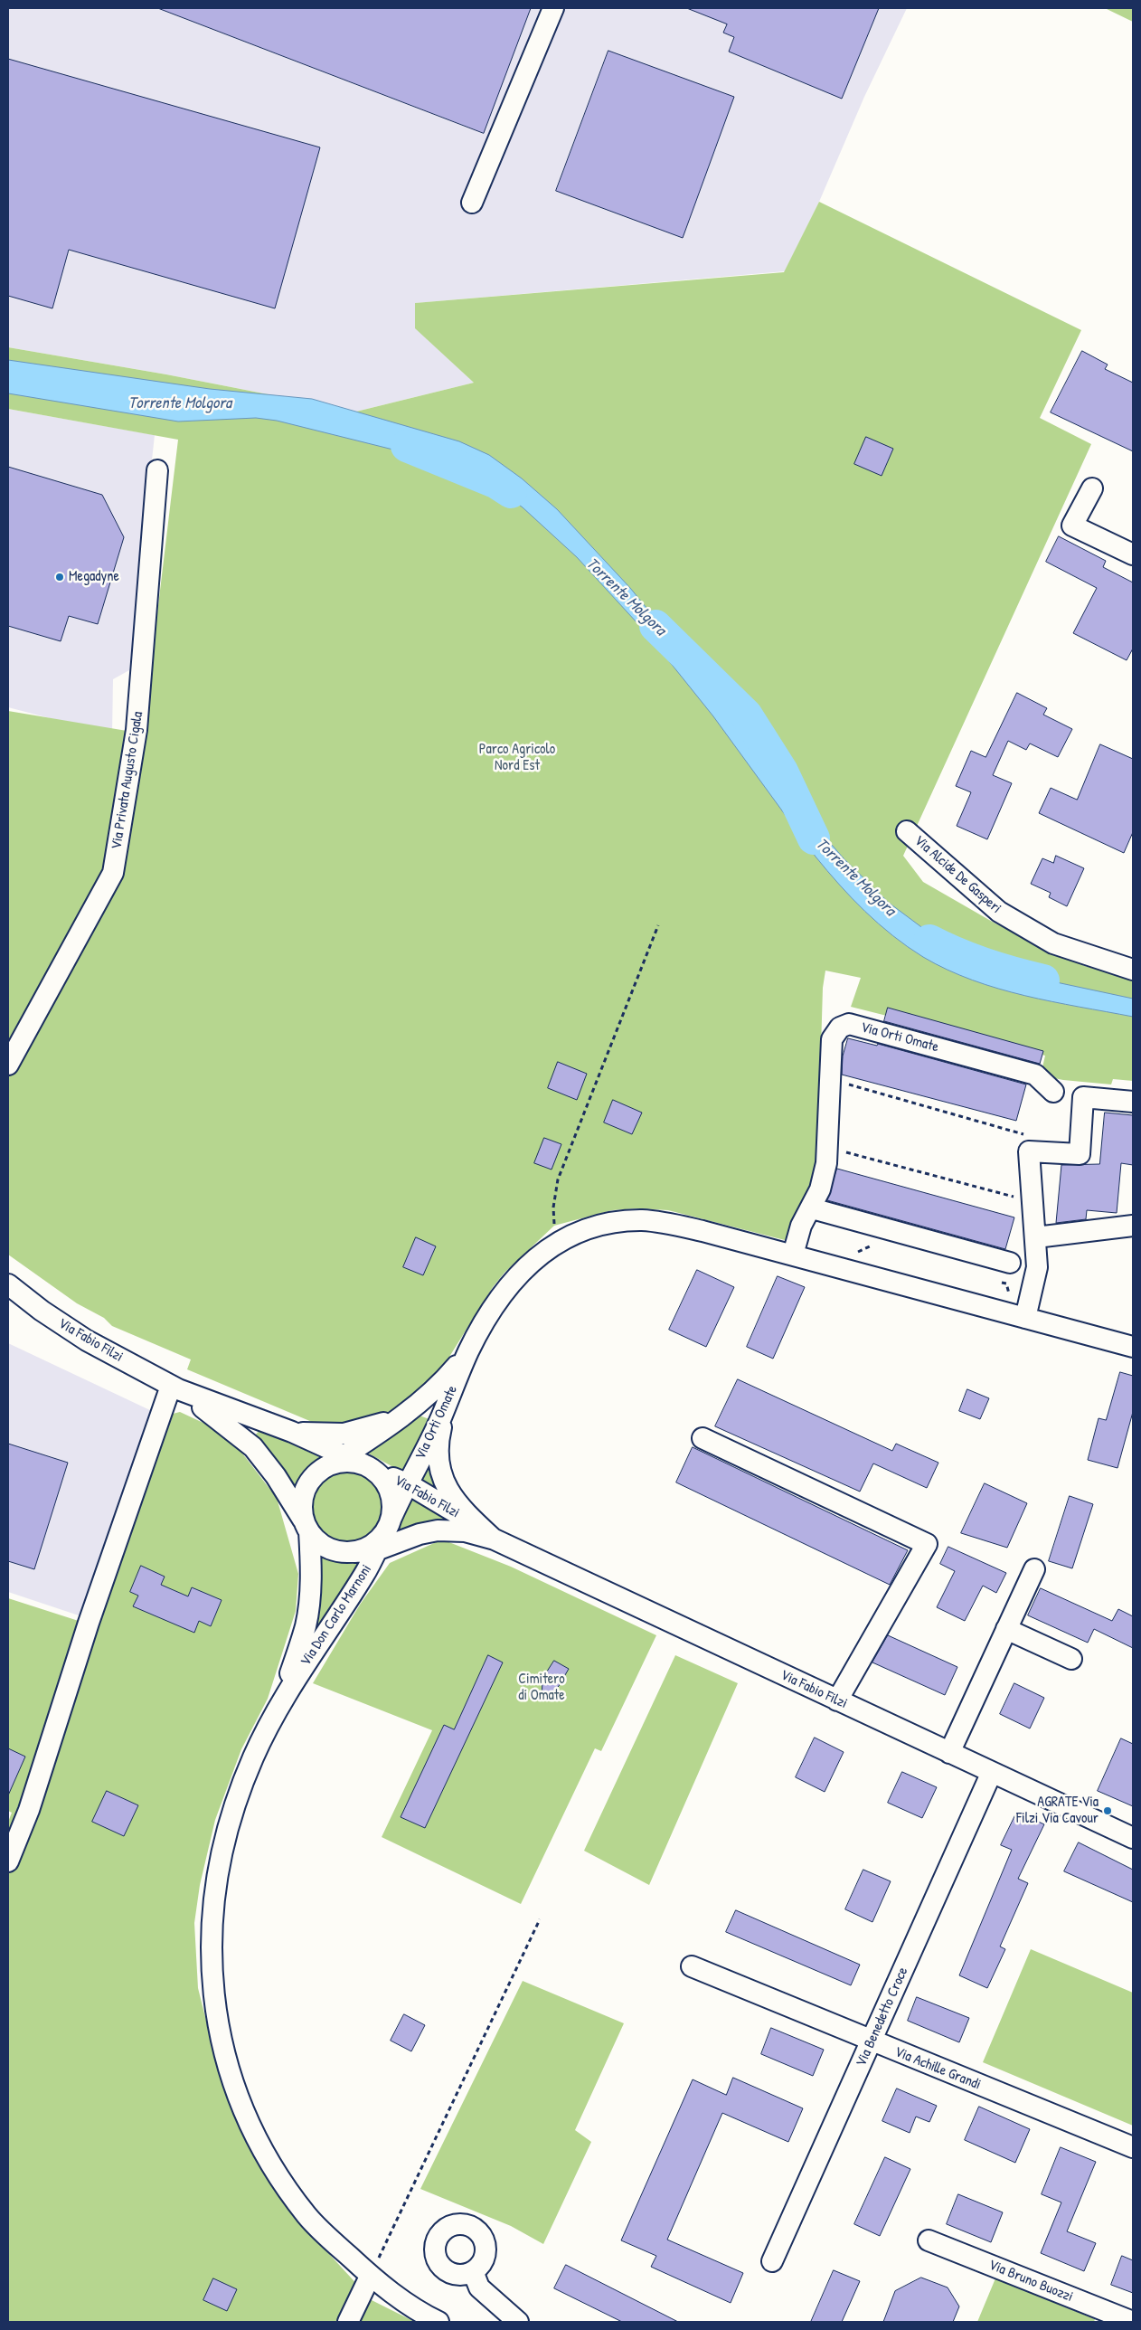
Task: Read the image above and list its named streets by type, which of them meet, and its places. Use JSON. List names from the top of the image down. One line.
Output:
{"streets":{"street":["Via Privata Augusto Cigala","Via Alcide De Gasperi","Via Orti Omate","Via Fabio Filzi","Via Don Carlo Marnoni","Via Benedetto Croce","Via Achille Grandi","Via Bruno Buozzi"]},"crossings":[["Via Orti Omate","Via Fabio Filzi"],["Via Orti Omate","Via Don Carlo Marnoni"],["Via Fabio Filzi","Via Don Carlo Marnoni"],["Via Fabio Filzi","Via Benedetto Croce"],["Via Benedetto Croce","Via Achille Grandi"]],"water":["Torrente Molgora"],"parks":["Parco Agricolo Nord Est","Cimitero di Omate"],"places":["Megadyne","AGRATE Via Filzi Via Cavour"]}
